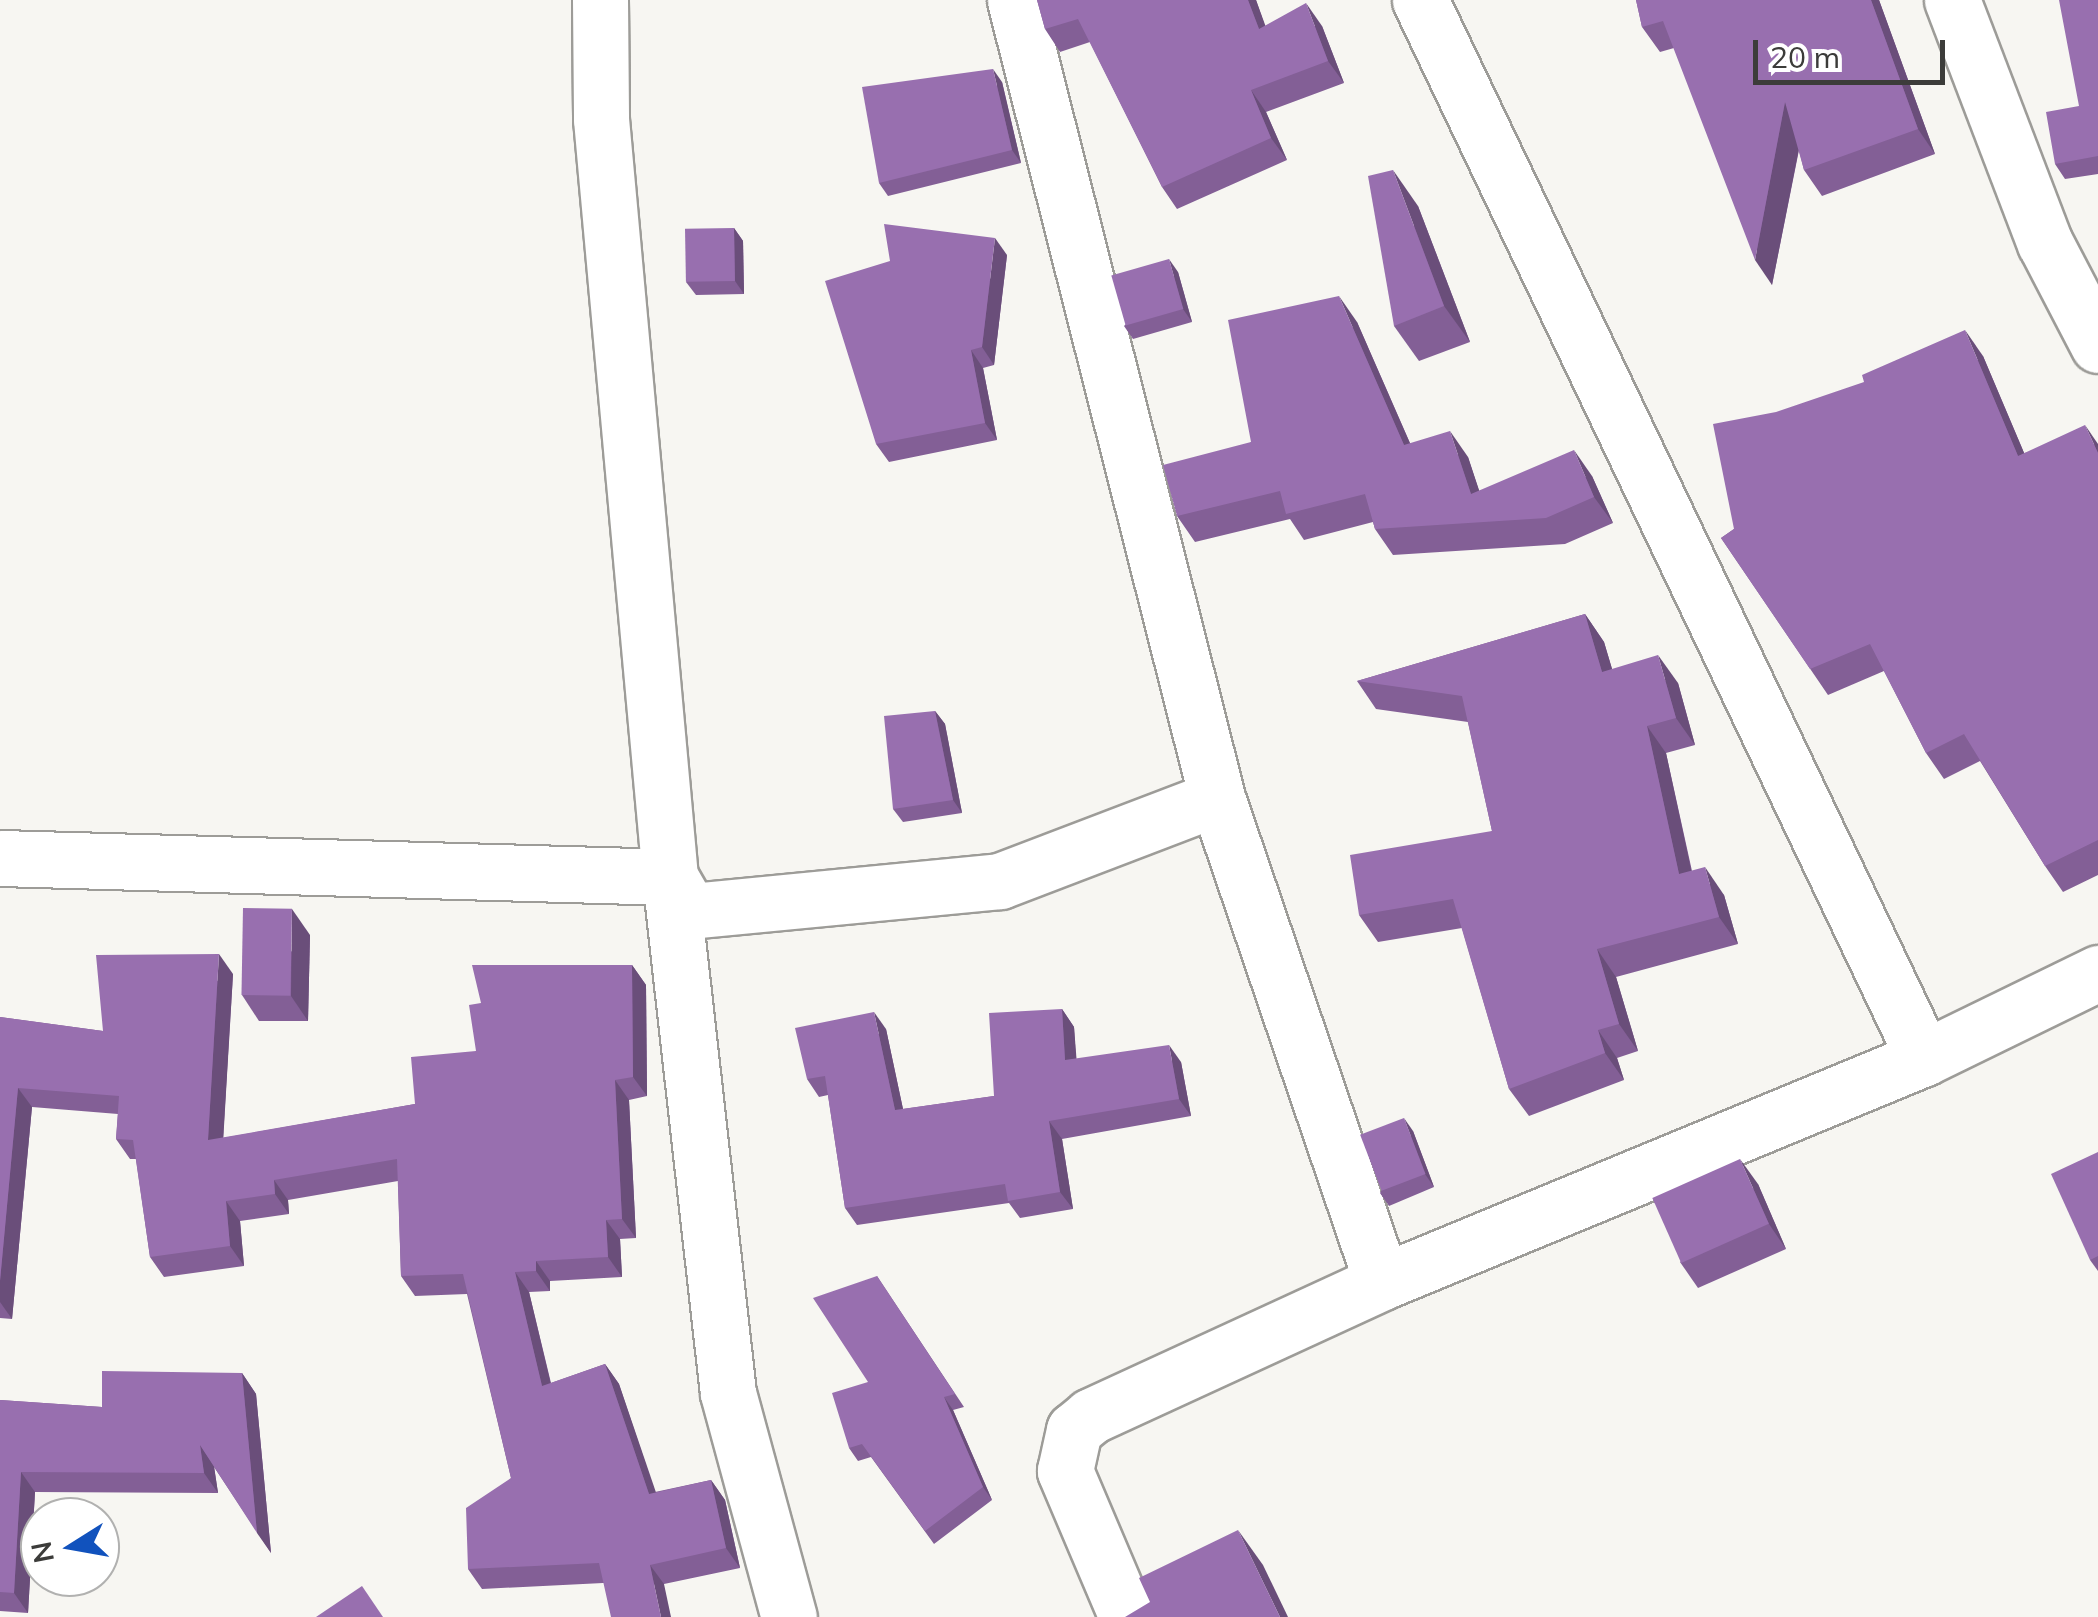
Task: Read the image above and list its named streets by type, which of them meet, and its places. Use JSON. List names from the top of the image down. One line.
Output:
{"scale_bar":"20 m","north":"left"}
